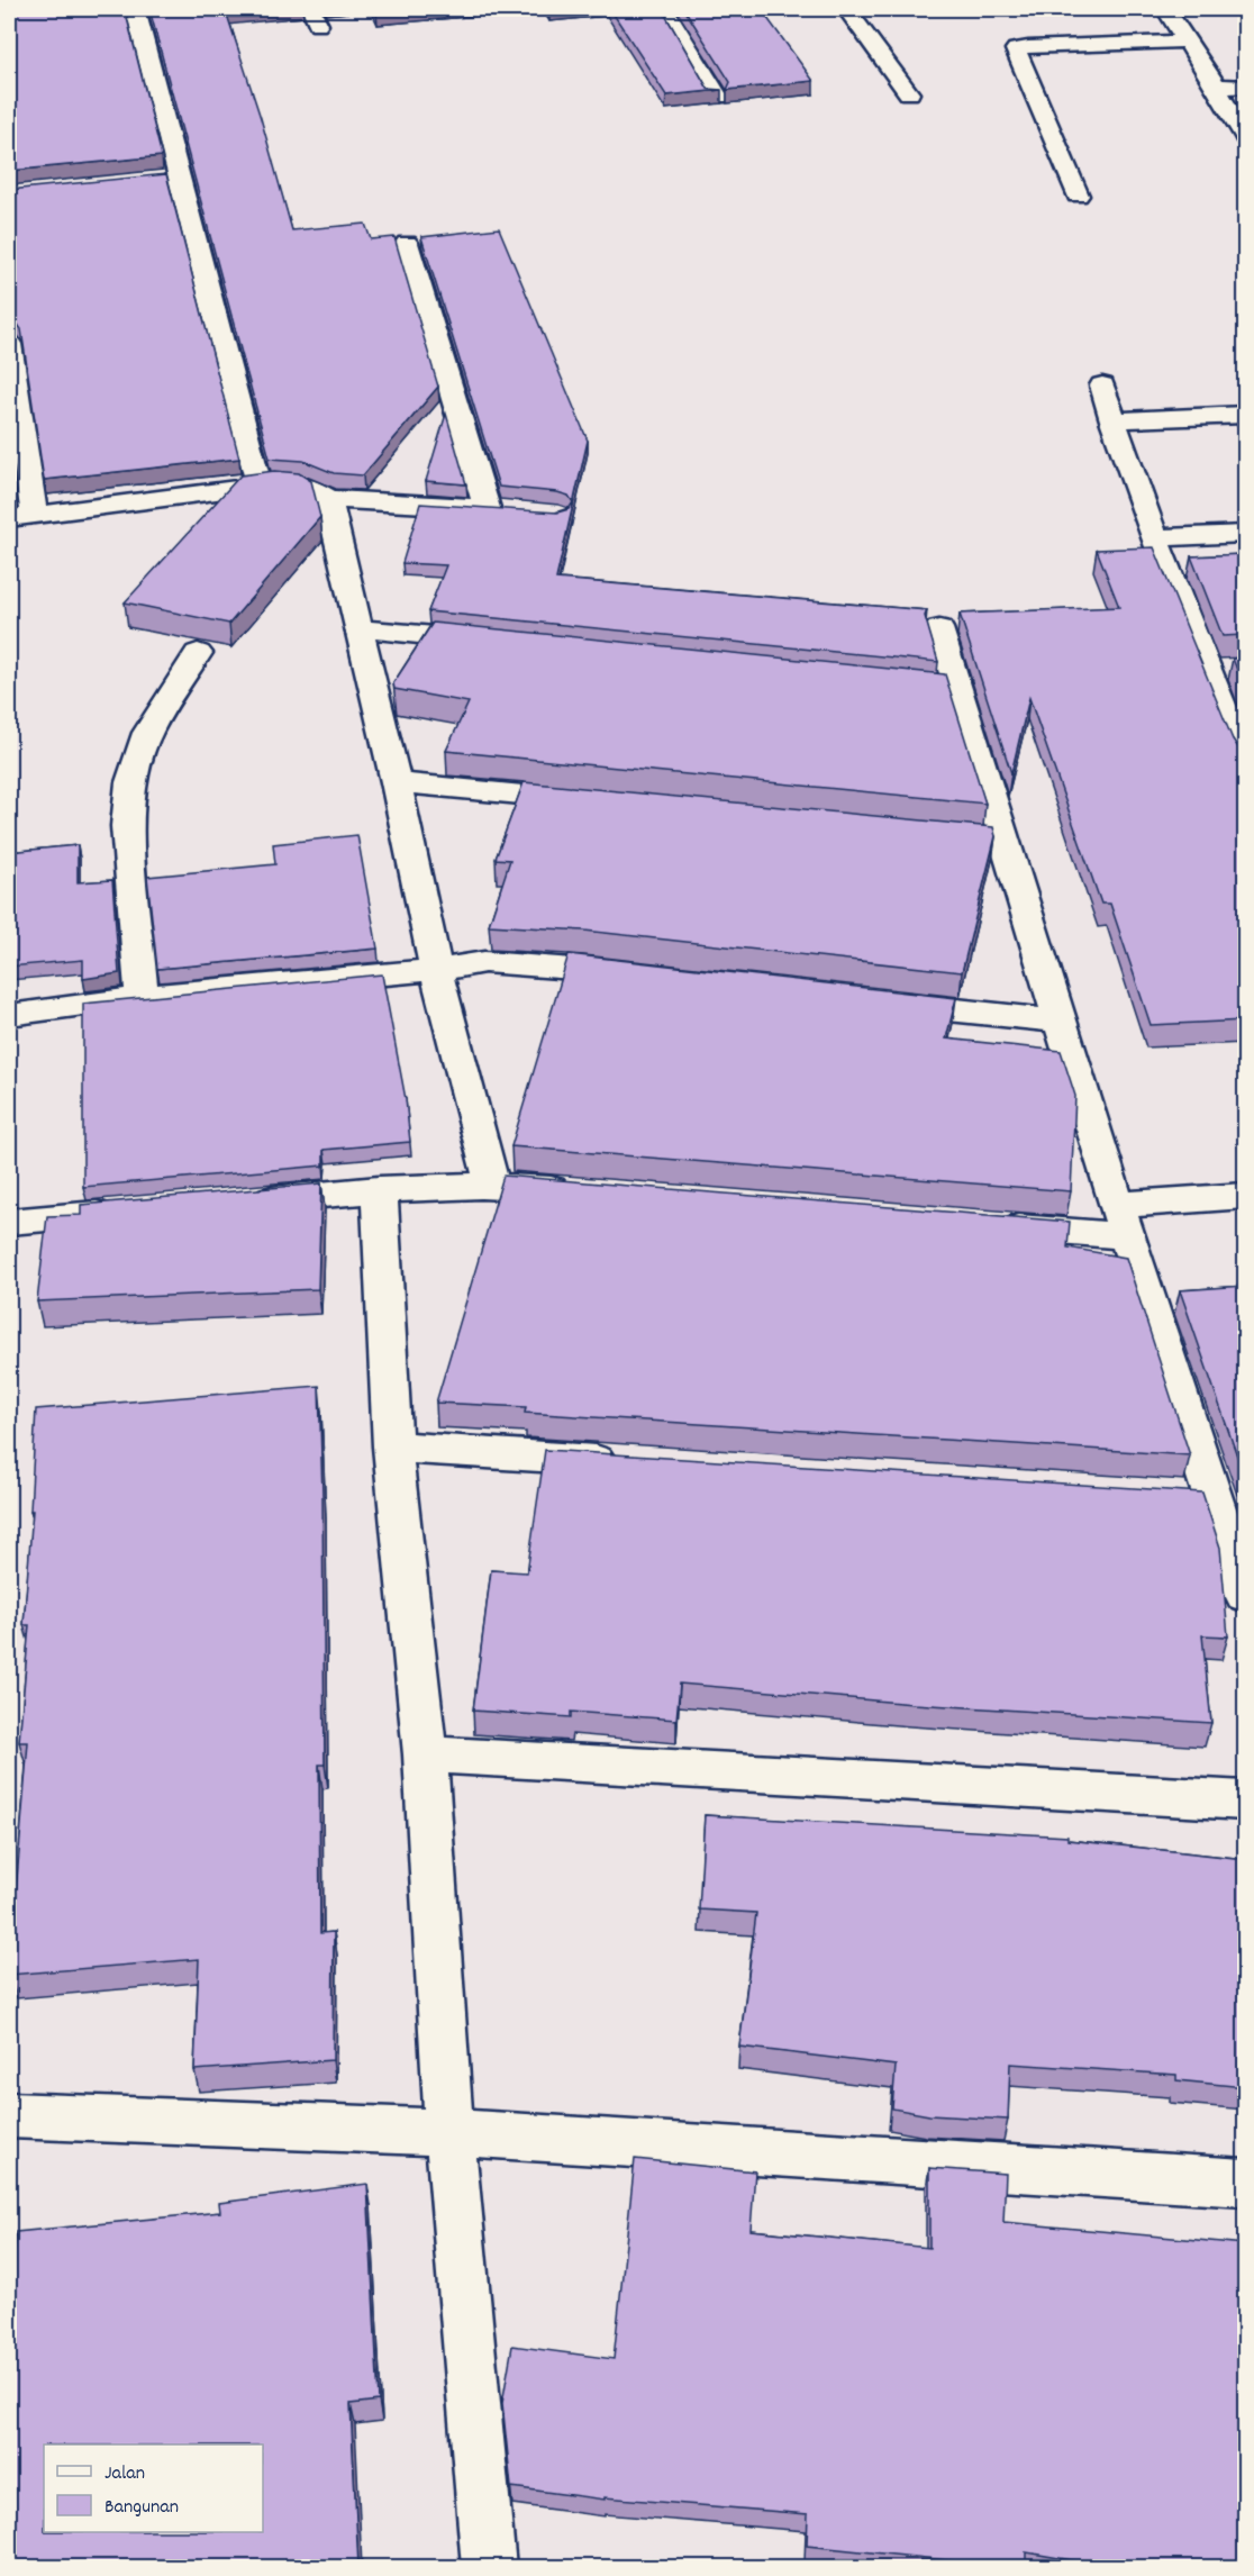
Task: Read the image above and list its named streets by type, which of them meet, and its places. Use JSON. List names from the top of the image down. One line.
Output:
{"legend":["Jalan","Bangunan"]}
